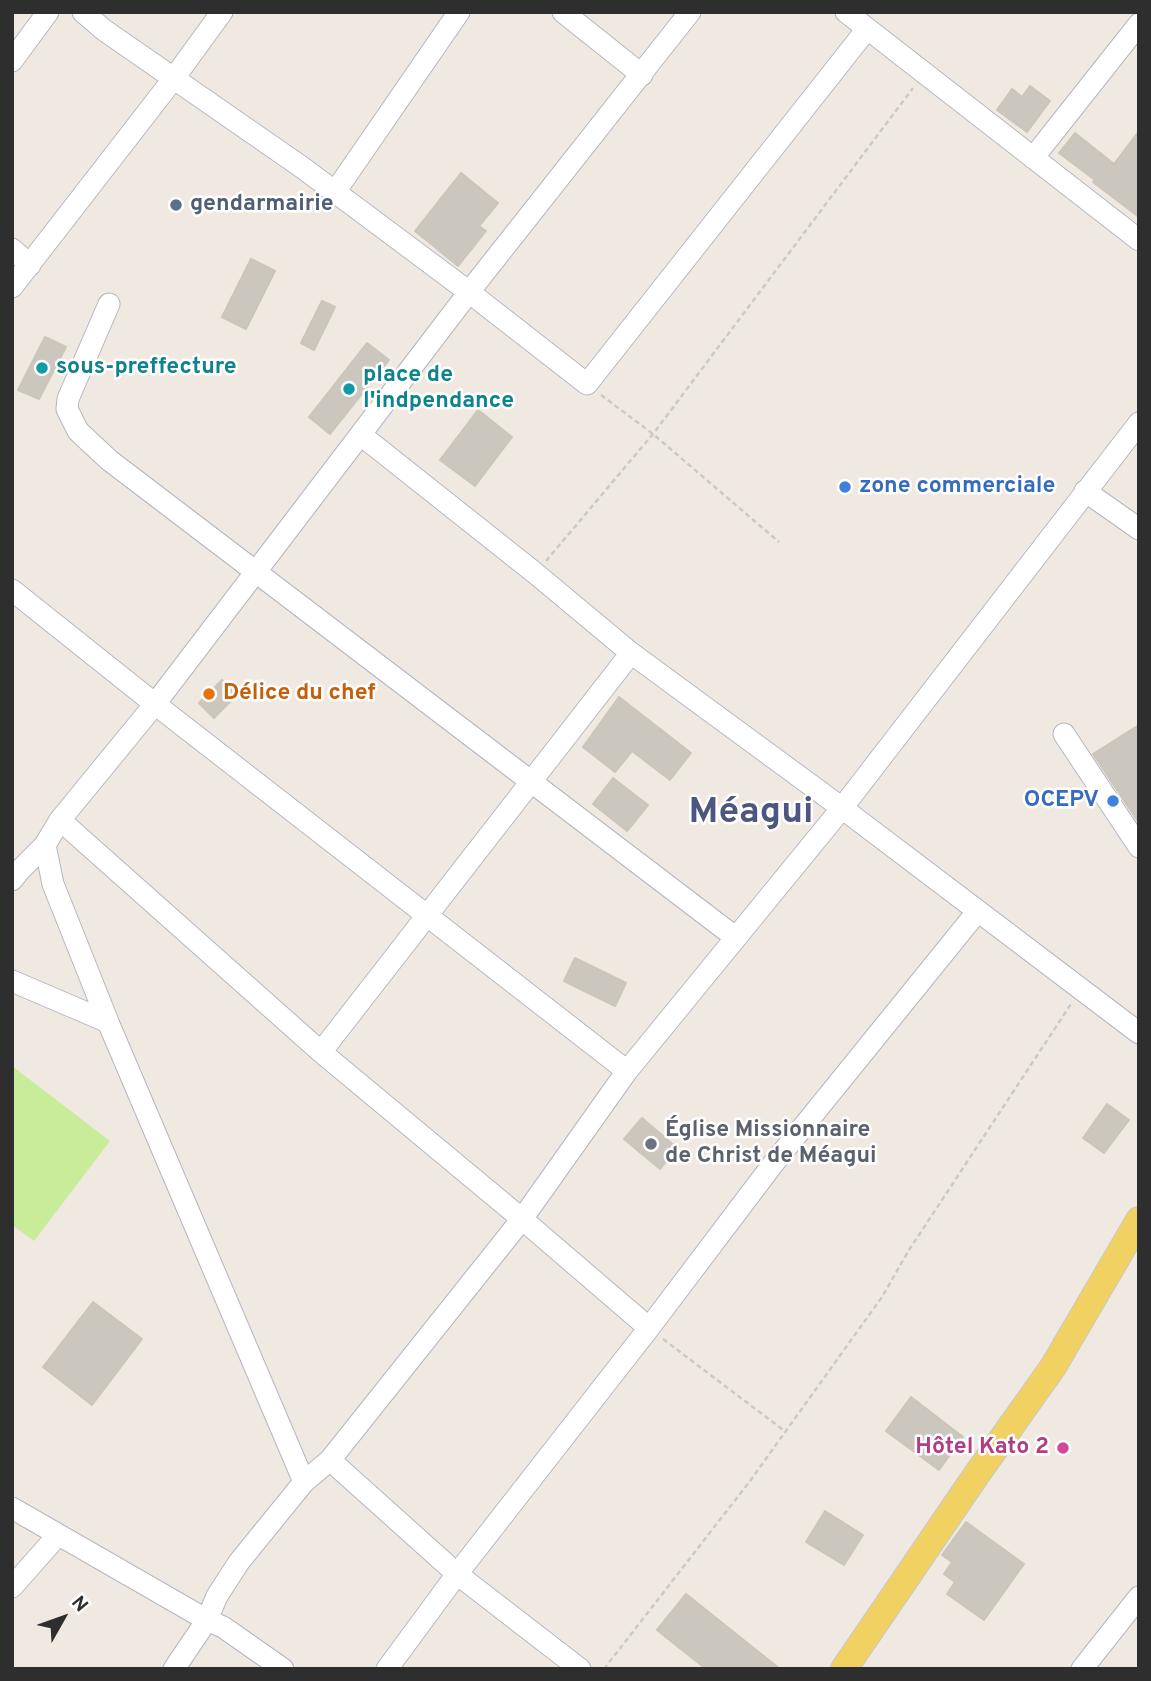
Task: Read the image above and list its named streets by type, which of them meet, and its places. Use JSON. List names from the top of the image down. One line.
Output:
{"districts":["Méagui"],"places":["gendarmairie","sous-preffecture","place de l'indpendance","zone commerciale","Délice du chef","OCEPV","Église Missionnaire de Christ de Méagui","Hôtel Kato 2"],"north":"top right"}
